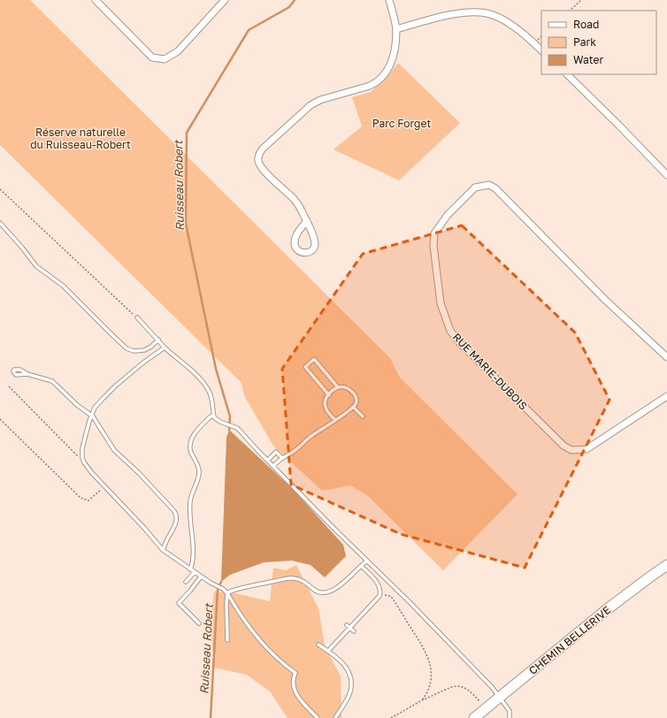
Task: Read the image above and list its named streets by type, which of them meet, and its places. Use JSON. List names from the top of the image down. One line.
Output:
{"streets":{"street":["RUE MARIE-DUBOIS","CHEMIN BELLERIVE"]},"water":["Ruisseau Robert"],"parks":["Parc Forget","Réserve naturelle du Ruisseau-Robert"],"legend":["Road","Park","Water"]}
